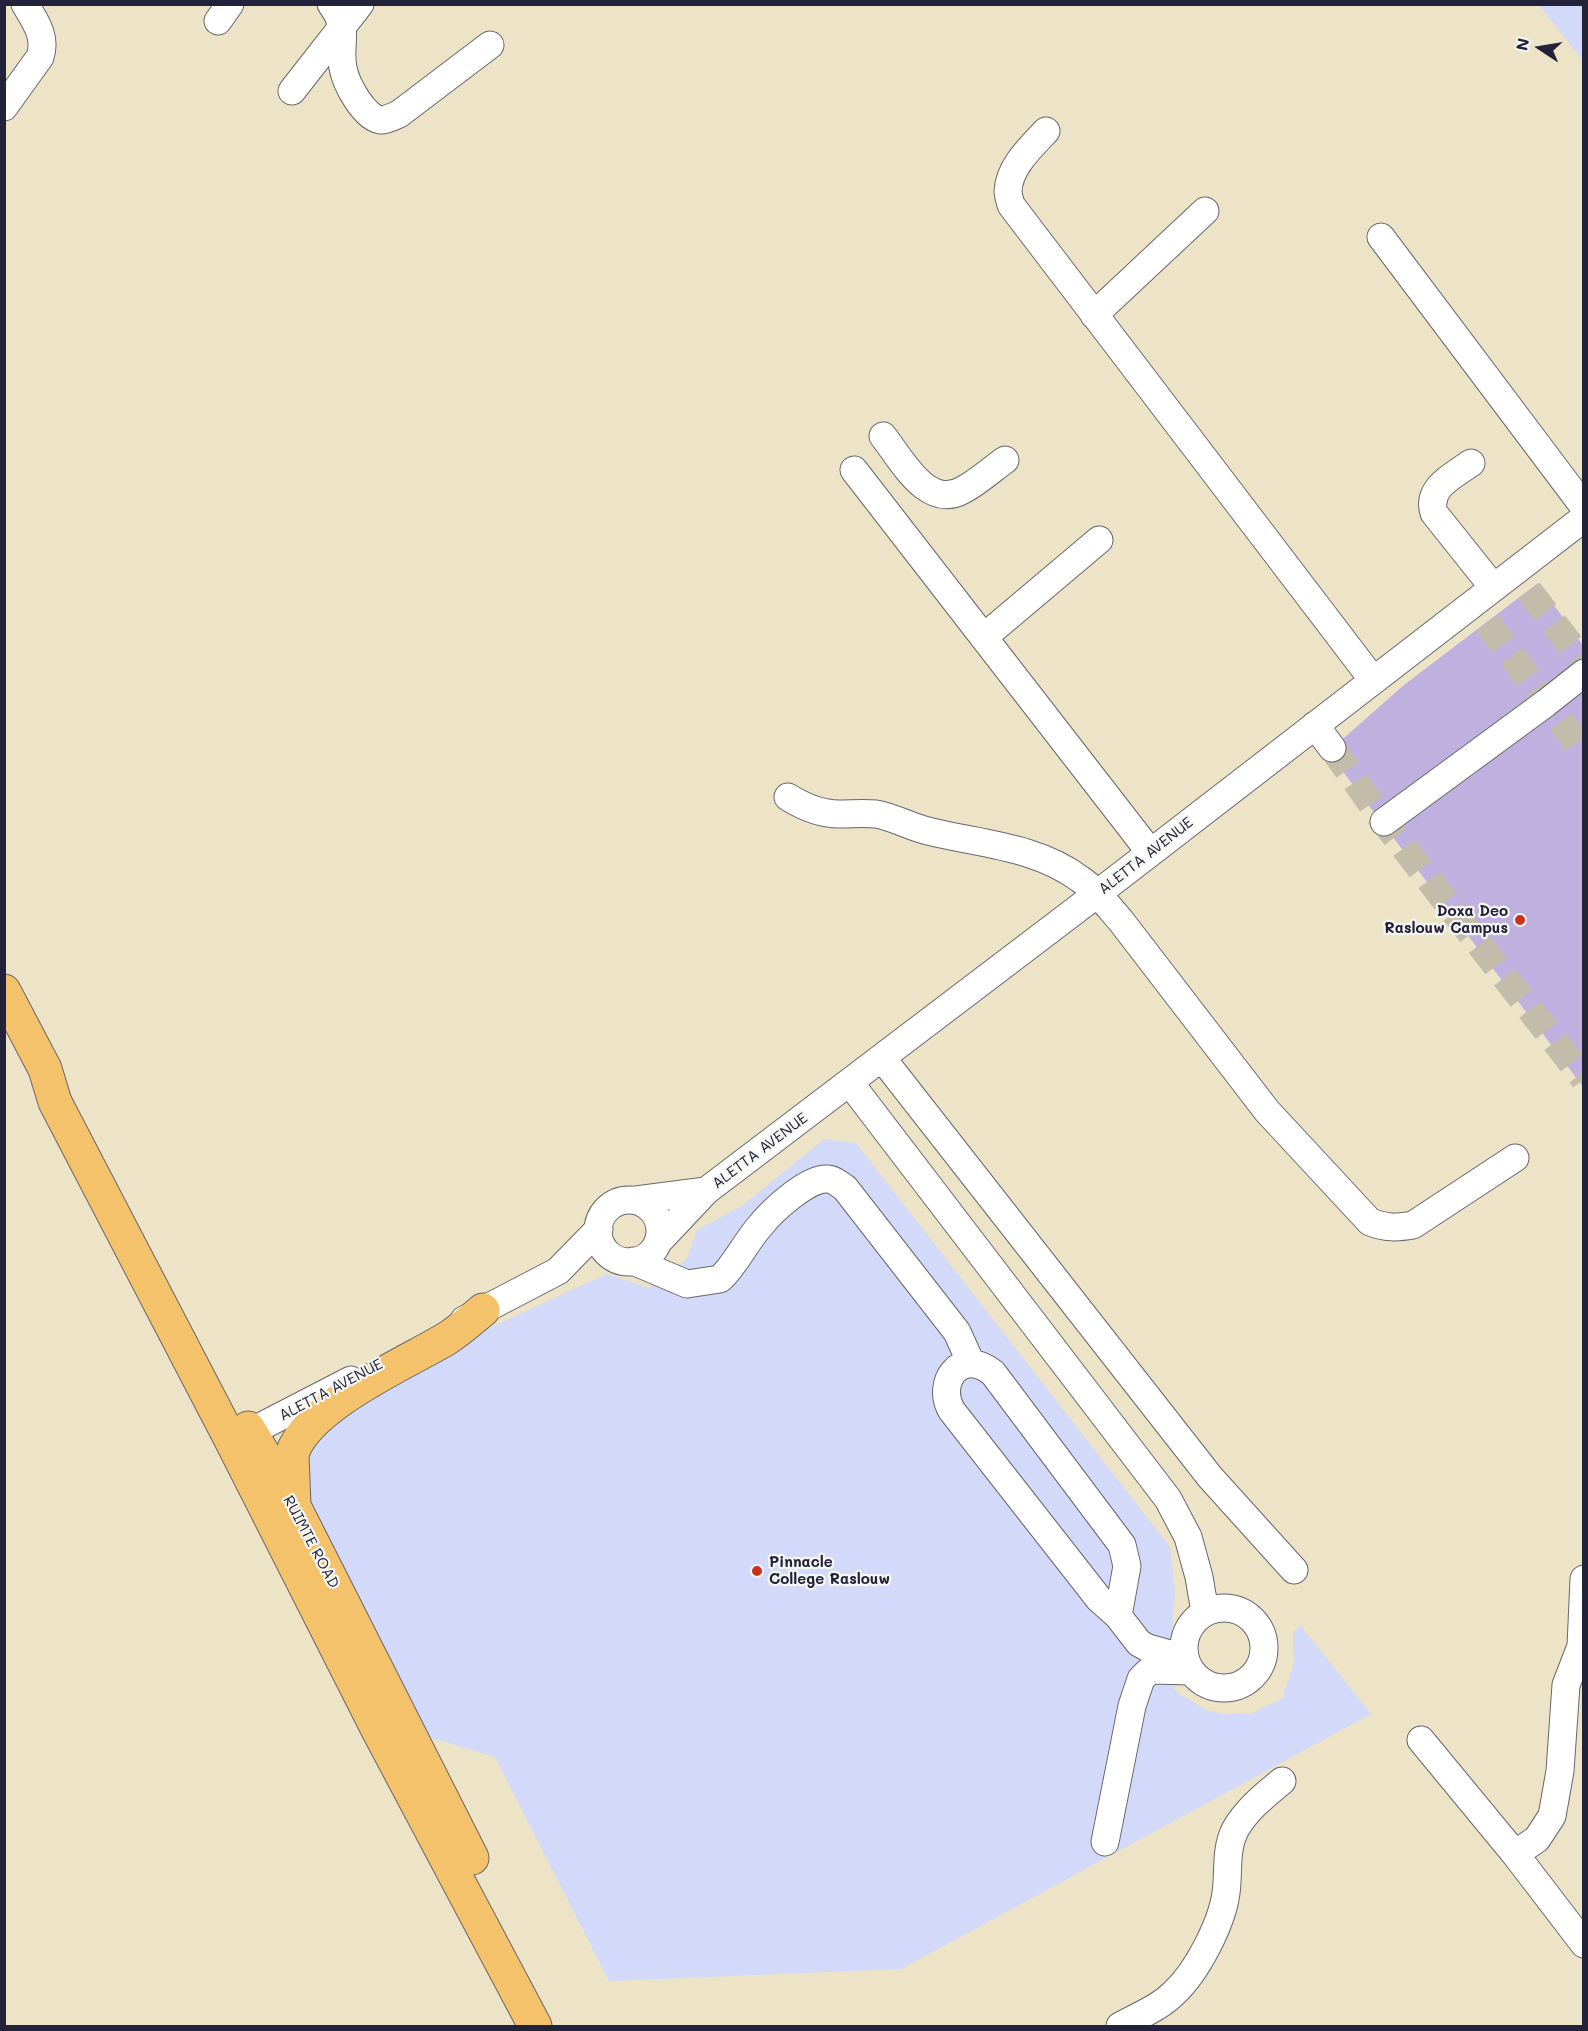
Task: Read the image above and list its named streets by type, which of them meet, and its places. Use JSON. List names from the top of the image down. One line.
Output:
{"streets":{"main road":["RUIMTE ROAD"],"street":["ALETTA AVENUE"]},"crossings":[["ALETTA AVENUE","RUIMTE ROAD"]],"places":["Doxa Deo Raslouw Campus","Pinnacle College Raslouw"],"north":"left"}
